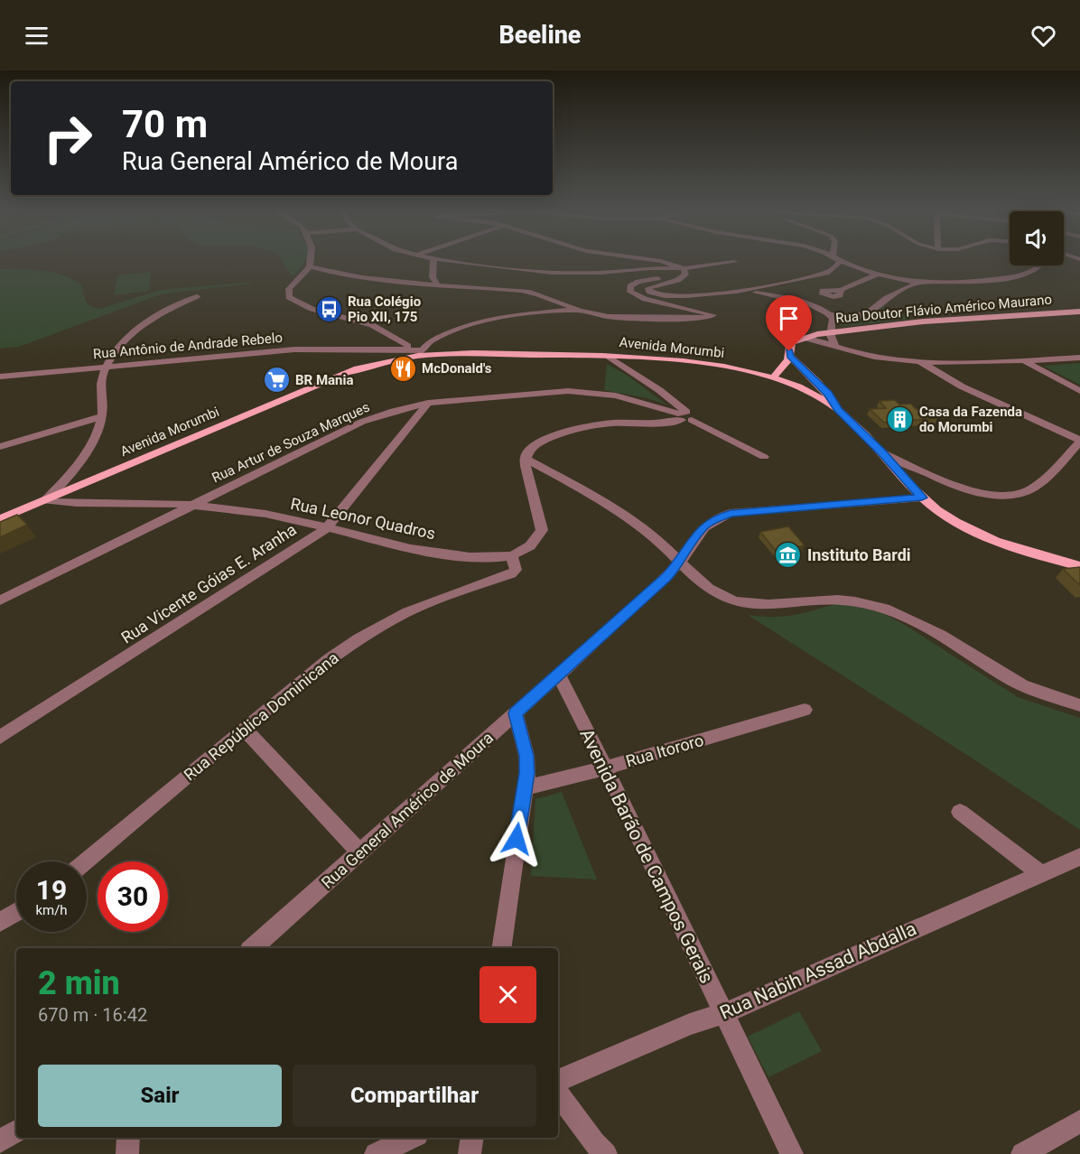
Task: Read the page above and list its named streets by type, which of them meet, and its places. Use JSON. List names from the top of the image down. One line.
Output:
{"streets":{"main road":["Rua Doutor Flávio Américo Maurano","Avenida Morumbi"],"street":["Rua Antônio de Andrade Rebelo","Rua Artur de Souza Marques","Rua Leonor Quadros","Rua Vicente Góias E. Aranha","Rua República Dominicana","Rua Itororo","Rua General Américo de Moura","Avenida Barão de Campos Gerais","Rua Nabih Assad Abdalla"]},"crossings":[["Rua Antônio de Andrade Rebelo","Avenida Morumbi"],["Avenida Morumbi","Rua Leonor Quadros"],["Avenida Morumbi","Rua General Américo de Moura"],["Rua Artur de Souza Marques","Rua Leonor Quadros"],["Rua Artur de Souza Marques","Rua Vicente Góias E. Aranha"],["Rua Leonor Quadros","Rua Vicente Góias E. Aranha"],["Rua Leonor Quadros","Rua República Dominicana"],["Rua Itororo","Avenida Barão de Campos Gerais"],["Rua General Américo de Moura","Avenida Barão de Campos Gerais"],["Avenida Barão de Campos Gerais","Rua Nabih Assad Abdalla"]],"places":{"bus stop":["Rua Colégio Pio XII, 175"],"restaurant":["McDonald's"],"supermarket":["BR Mania"],"building":["Casa da Fazenda do Morumbi"],"museum":["Instituto Bardi"]},"page":{"header":"Beeline","turn":["70 m","Rua General Américo de Moura"],"speed":"19 km/h","limit":"30","heading":["2 min","670 m · 16:42"],"buttons":["Sair","Compartilhar"]}}
